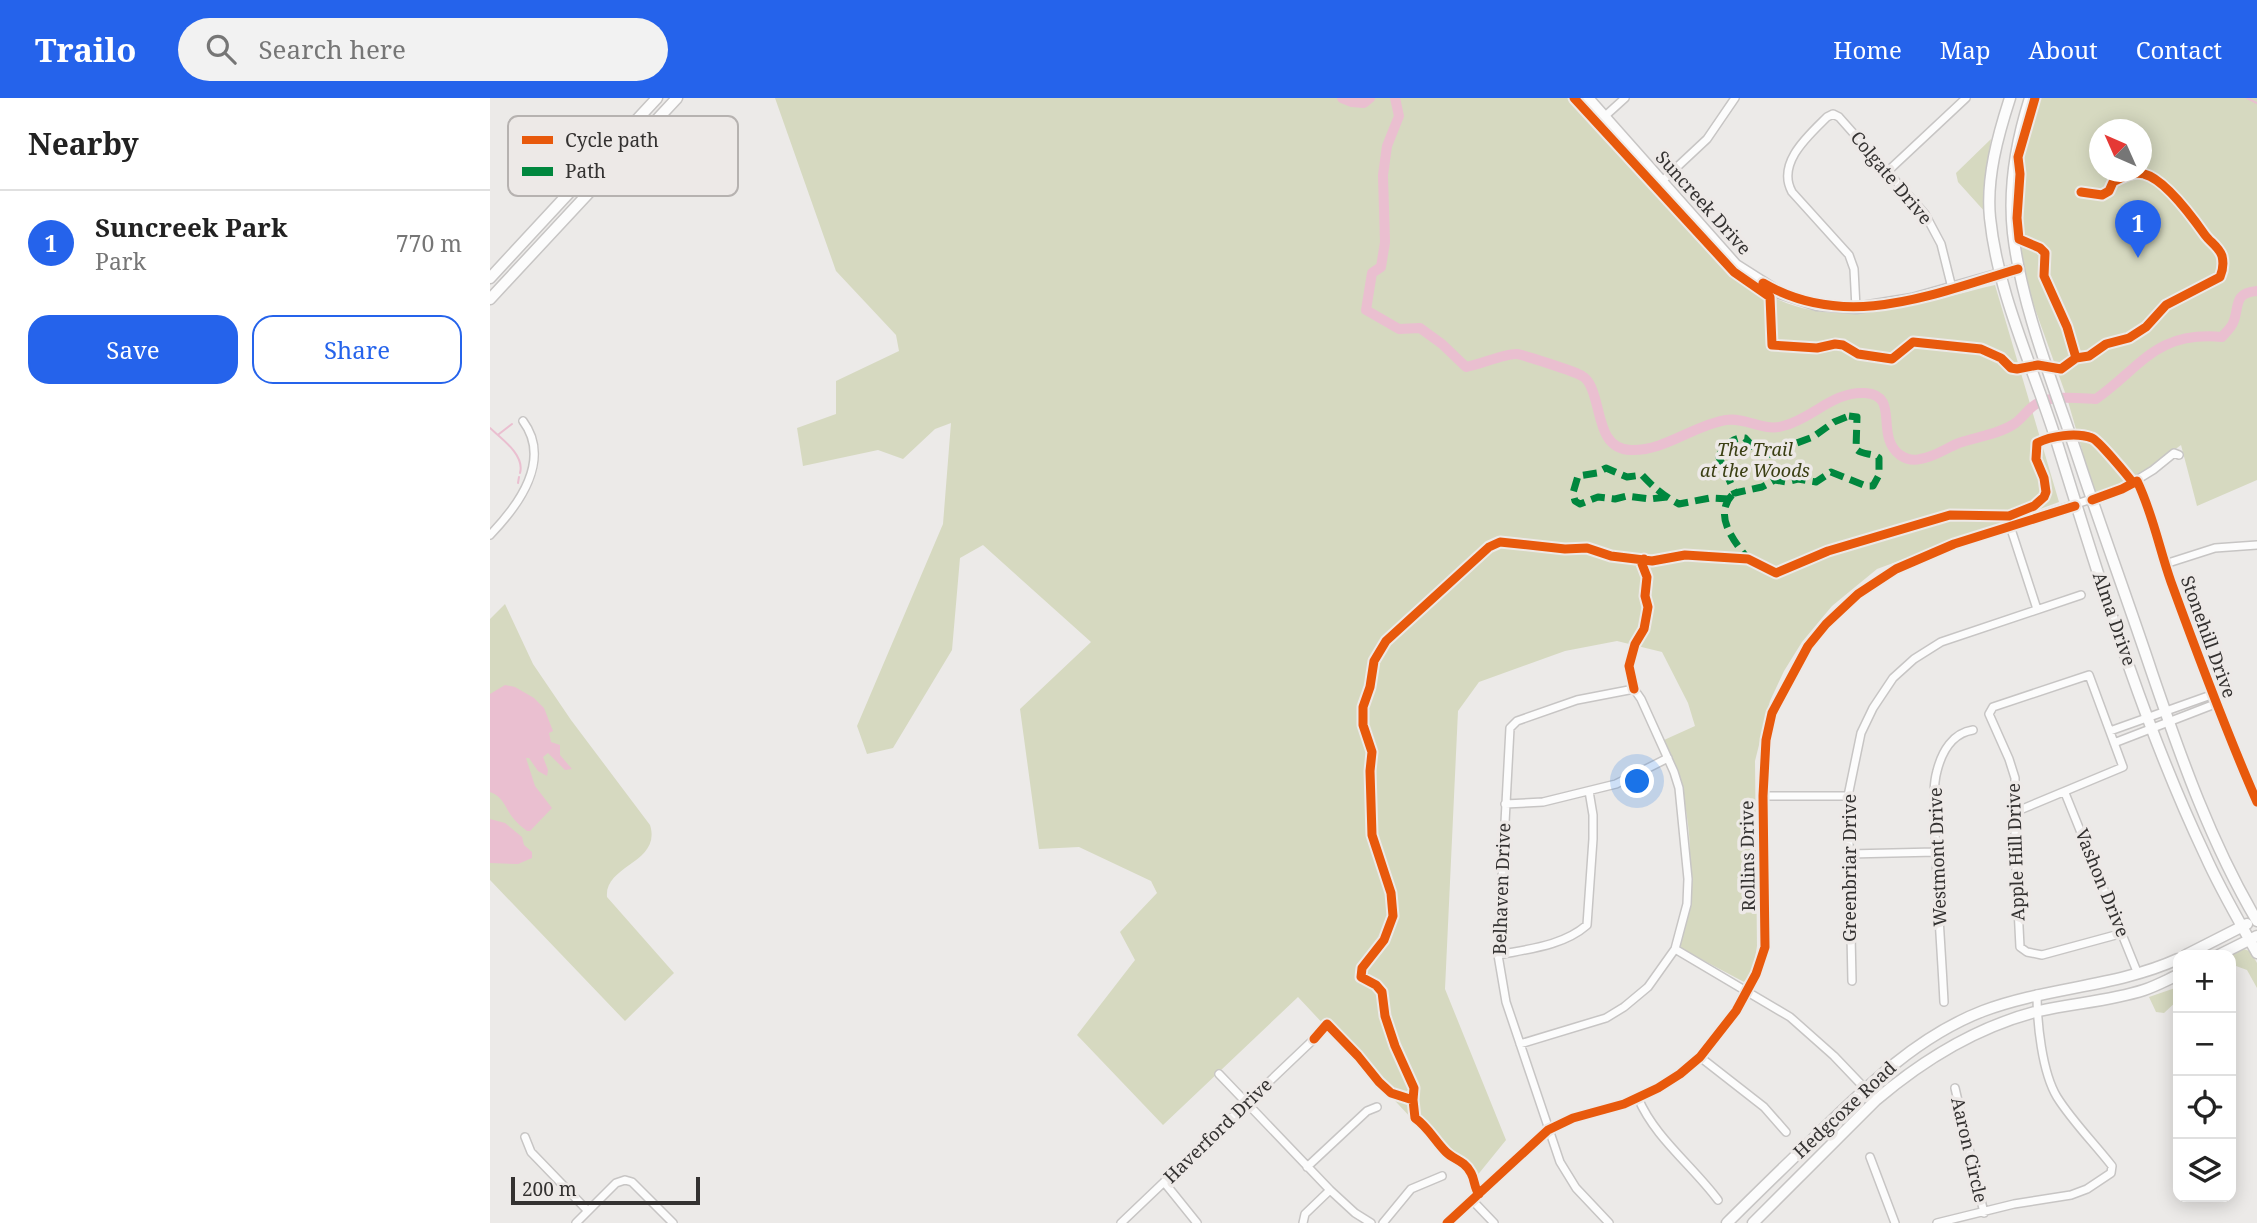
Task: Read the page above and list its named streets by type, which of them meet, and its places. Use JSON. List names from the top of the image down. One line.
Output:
{"streets":{"main road":["Suncreek Drive","Alma Drive","Hedgcoxe Road"],"street":["Colgate Drive","Stonehill Drive","Apple Hill Drive","Rollins Drive","Westmont Drive","Greenbriar Drive","Vashon Drive","Belhaven Drive","Haverford Drive","Aaron Circle"]},"crossings":[["Colgate Drive","Suncreek Drive"],["Suncreek Drive","Alma Drive"],["Alma Drive","Rollins Drive"],["Stonehill Drive","Rollins Drive"],["Apple Hill Drive","Vashon Drive"],["Rollins Drive","Belhaven Drive"],["Vashon Drive","Hedgcoxe Road"]],"parks":["The Trail at the Woods"],"legend":["Cycle path","Path"],"scale_bar":"200 m","north":"top left","page":{"header":"Trailo","search":"Search here","nav":["Home","Map","About","Contact"],"heading":"Nearby","list":[{"mark":"1","name":"Suncreek Park","note":"Park","value":"770 m"}],"pins":"1","buttons":["Save","Share"],"map_buttons":["+","−"],"scale":"200 m"}}
